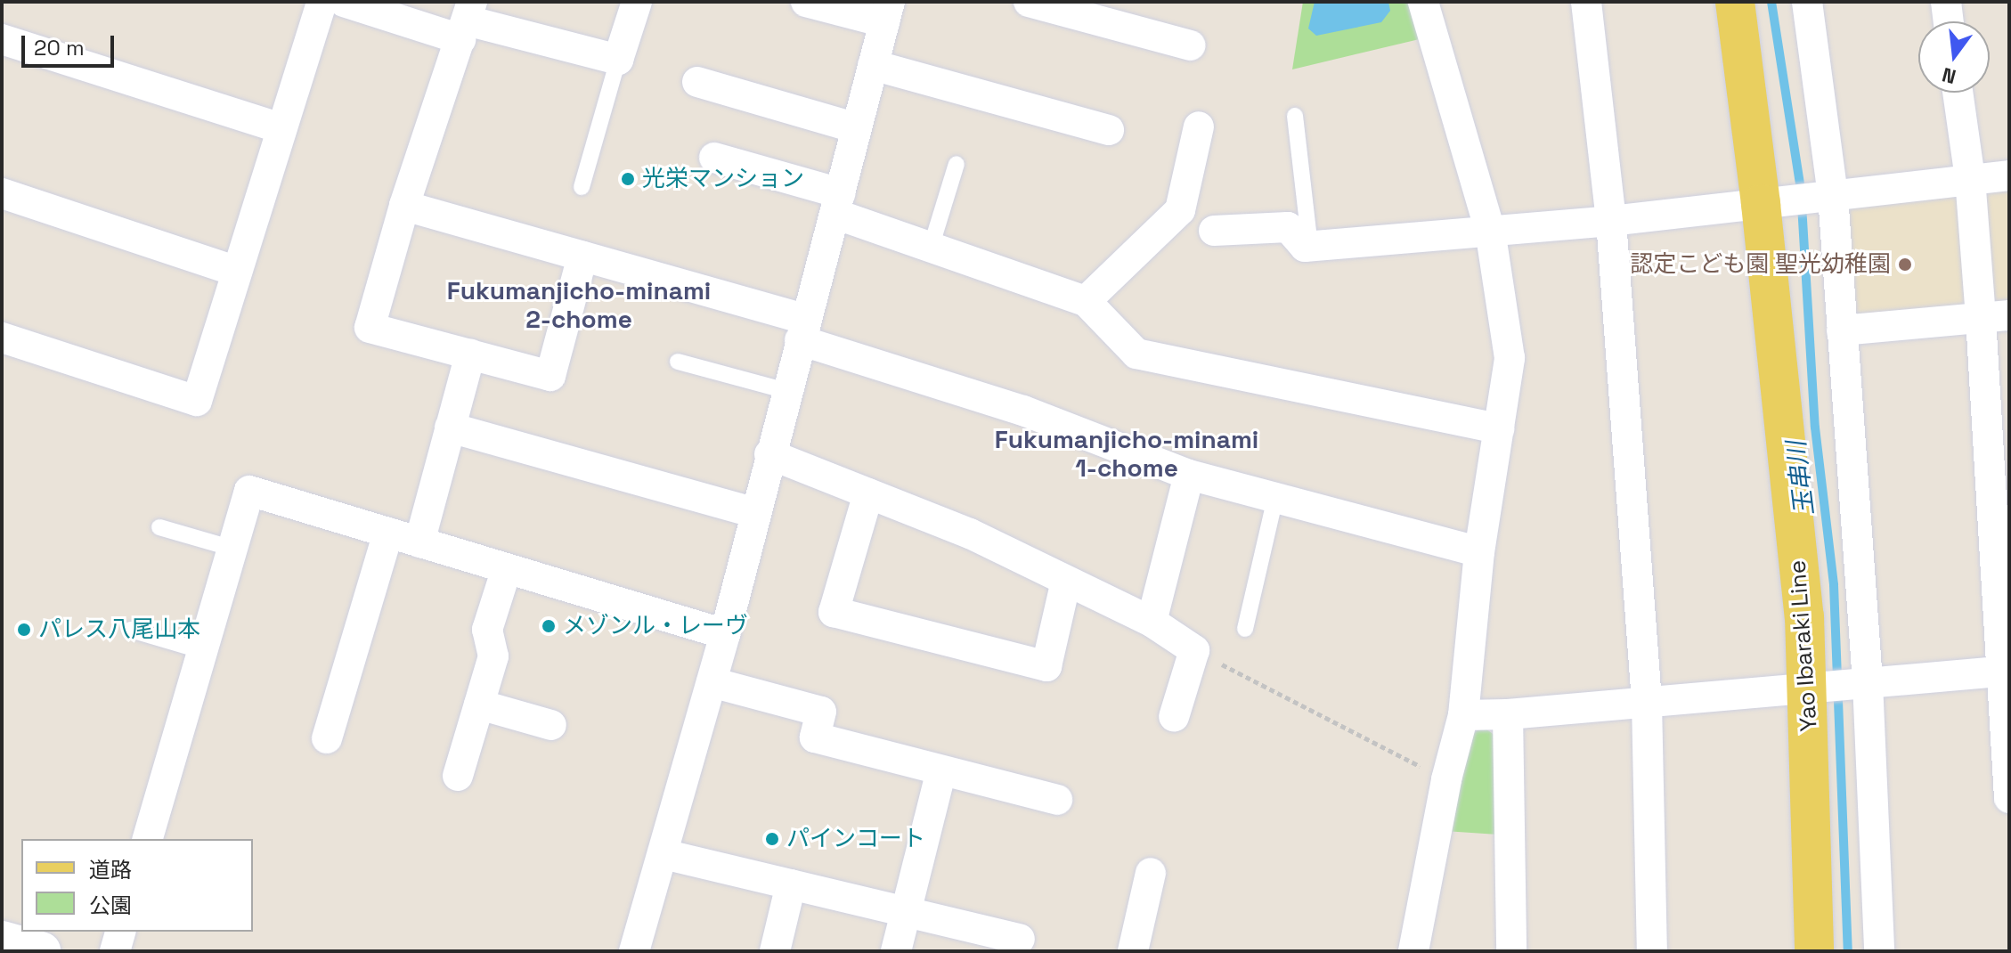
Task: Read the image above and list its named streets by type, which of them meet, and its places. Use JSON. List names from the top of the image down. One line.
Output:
{"streets":{"main road":["Yao Ibaraki Line"]},"districts":["Fukumanjicho-minami 2-chome","Fukumanjicho-minami 1-chome"],"water":["玉串川"],"places":["光栄マンション","認定こども園 聖光幼稚園","メゾンル・レーヴ","パレス八尾山本","パインコート"],"legend":["道路","公園"],"scale_bar":"20 m","north":"bottom"}
